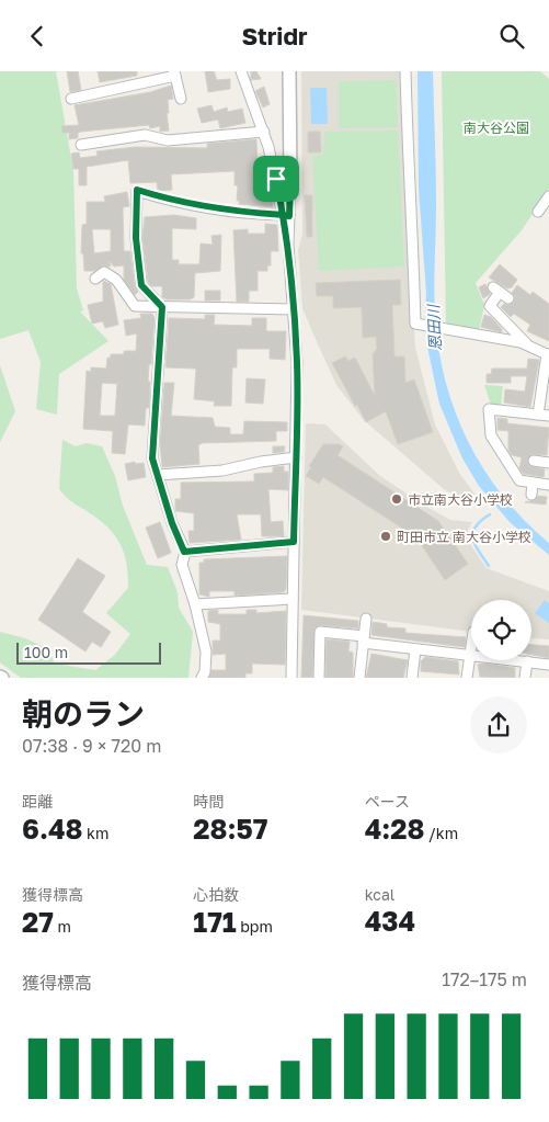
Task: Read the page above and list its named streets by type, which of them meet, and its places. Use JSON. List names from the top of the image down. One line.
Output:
{"water":["恩田川"],"parks":["南大谷公園"],"places":["市立南大谷小学校","町田市立 南大谷小学校"],"scale_bar":"100 m","page":{"header":"Stridr","scale":"100 m","heading":["朝のラン","07:38 · 9 × 720 m"],"stats":[["距離","6.48 km"],["時間","28:57"],["ペース","4:28 /km"],["獲得標高","27 m"],["心拍数","171 bpm"],["kcal","434"]],"chart":["獲得標高","172–175 m"]}}
